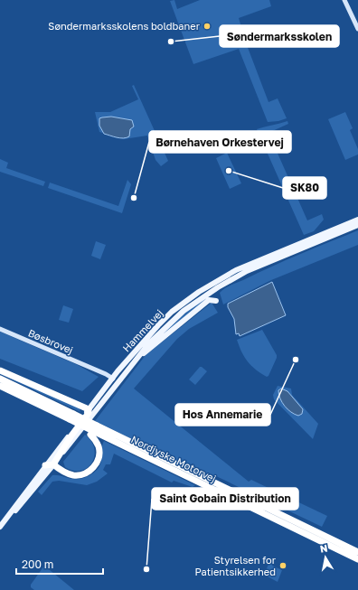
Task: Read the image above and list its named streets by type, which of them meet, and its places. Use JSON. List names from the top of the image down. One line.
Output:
{"streets":{"highway":["Nordjyske Motorvej"],"main road":["Hammelvej"],"street":["Bøsbrovej"]},"crossings":[["Hammelvej","Bøsbrovej"]],"places":["Søndermarksskolens boldbaner","Søndermarksskolen","SK80","Børnehaven Orkestervej","Hos Annemarie","Styrelsen for Patientsikkerhed","Saint Gobain Distribution"],"scale_bar":"200 m","north":"top"}
